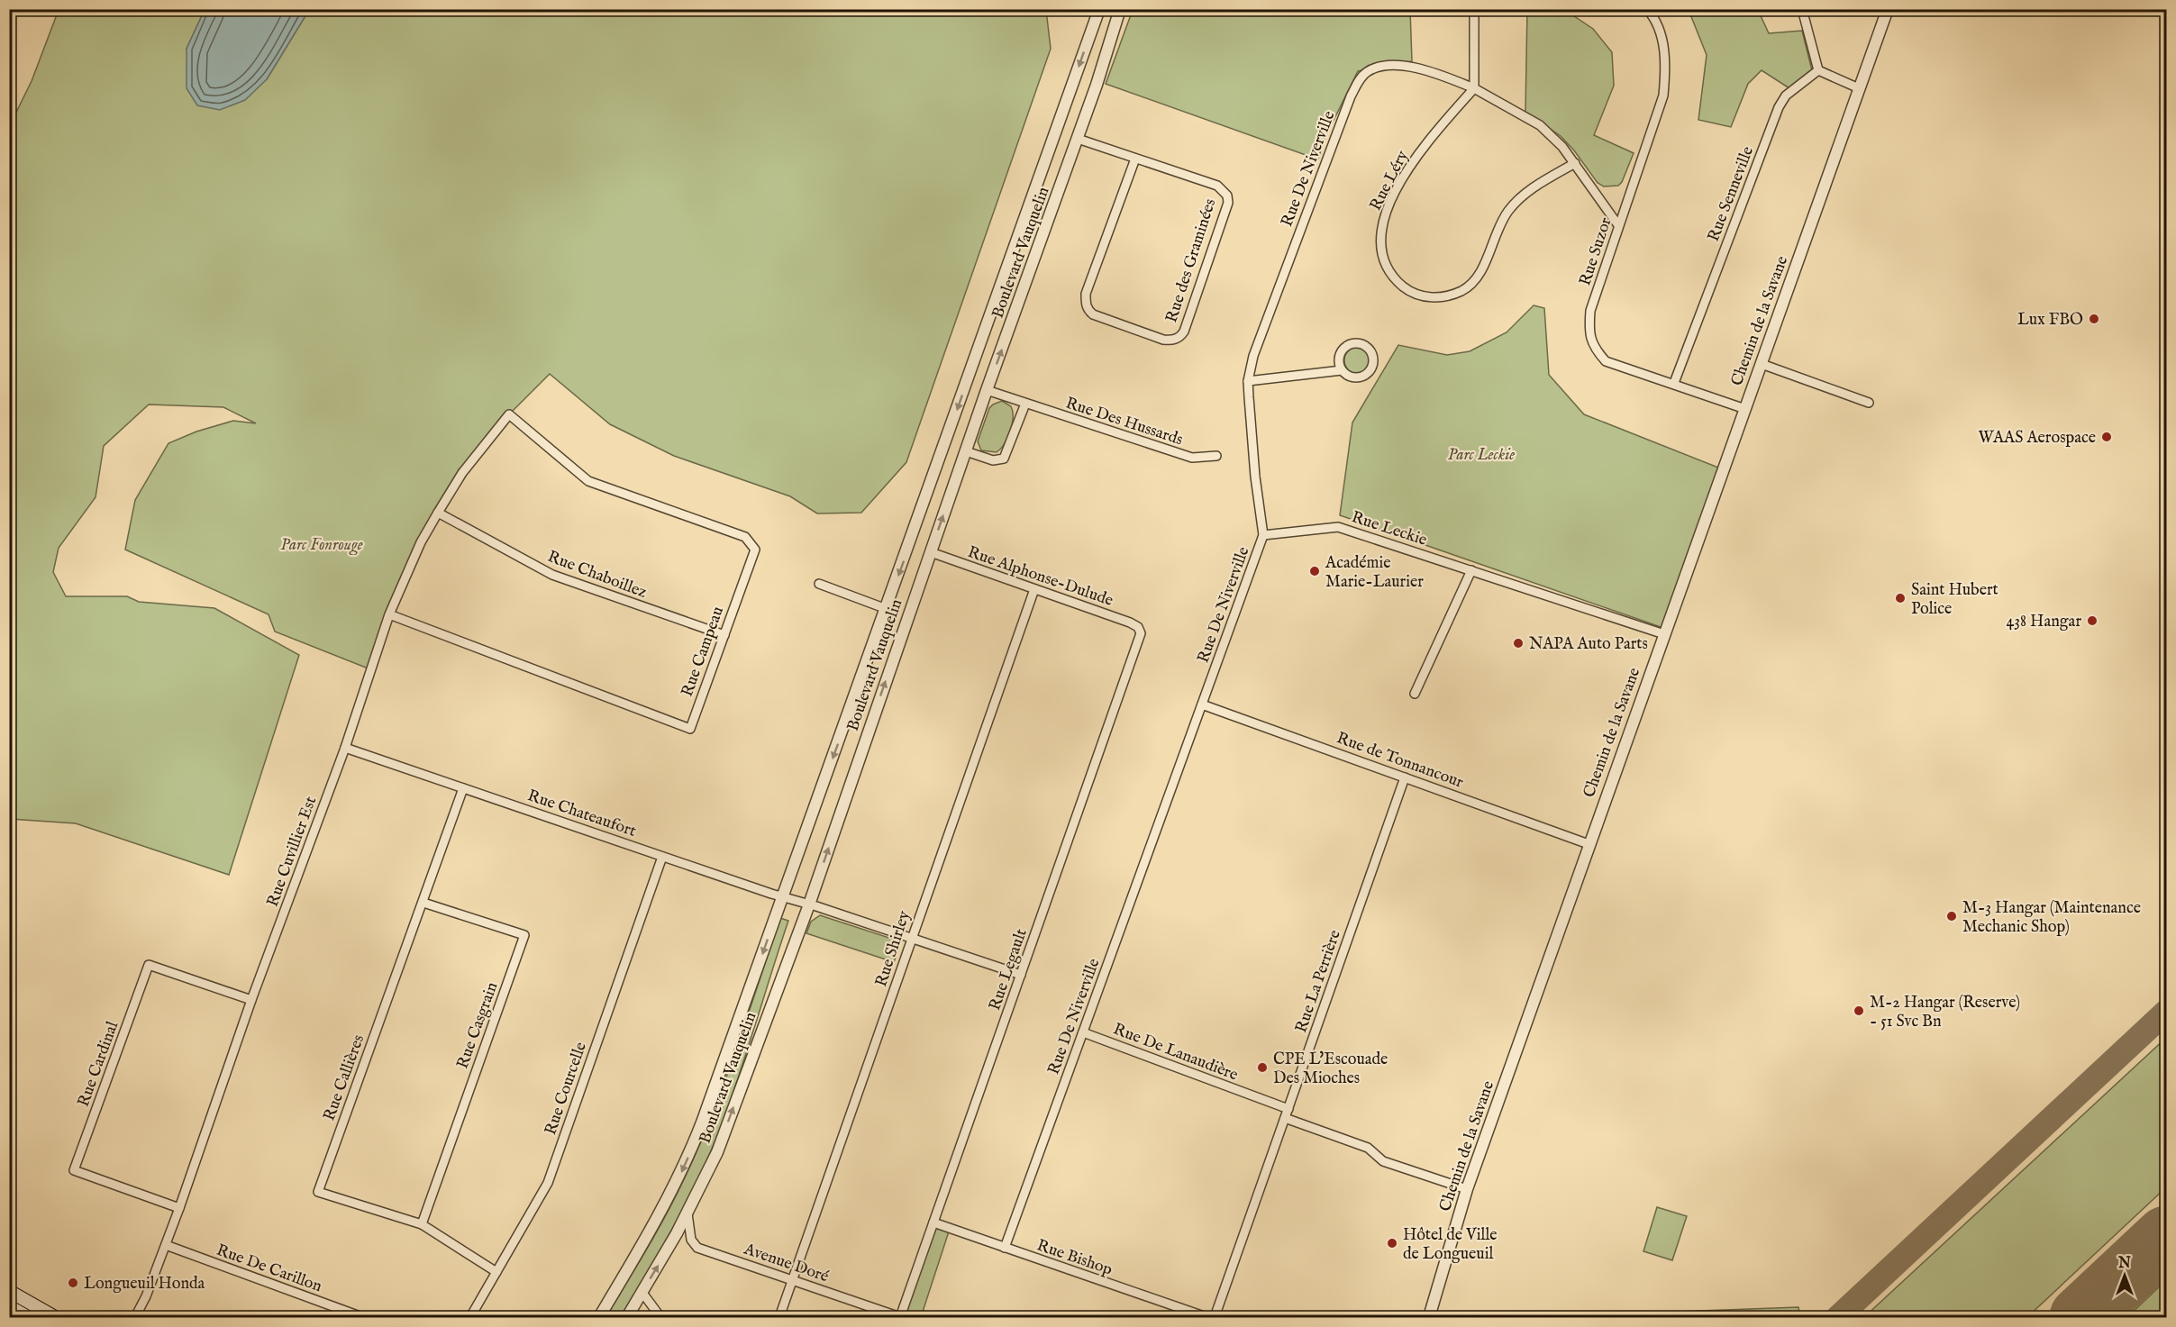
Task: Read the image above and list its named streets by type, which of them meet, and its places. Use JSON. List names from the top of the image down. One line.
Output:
{"streets":{"street":["Rue De Niverville","Rue Léry","Rue Senneville","Rue Suzor","Boulevard Vauquelin","Rue des Graminées","Chemin de la Savane","Rue Des Hussards","Rue Leckie","Rue Chaboillez","Rue Alphonse-Dulude","Rue Campeau","Rue de Tonnancour","Rue Chateaufort","Rue Cuvillier Est","Rue Shirley","Rue Legault","Rue La Perrière","Rue Casgrain","Rue De Lanaudière","Rue Cardinal","Rue Callières","Rue Courcelle","Rue Bishop","Avenue Doré","Rue De Carillon"]},"crossings":[["Rue De Niverville","Rue Léry"],["Rue De Niverville","Rue Suzor"],["Rue De Niverville","Rue Leckie"],["Rue De Niverville","Rue de Tonnancour"],["Rue De Niverville","Rue De Lanaudière"],["Rue De Niverville","Rue Bishop"],["Rue Senneville","Rue Suzor"],["Rue Suzor","Chemin de la Savane"],["Boulevard Vauquelin","Rue des Graminées"],["Boulevard Vauquelin","Rue Des Hussards"],["Boulevard Vauquelin","Rue Alphonse-Dulude"],["Boulevard Vauquelin","Rue Chateaufort"],["Boulevard Vauquelin","Avenue Doré"],["Chemin de la Savane","Rue Leckie"],["Chemin de la Savane","Rue de Tonnancour"],["Rue Chaboillez","Rue Campeau"],["Rue Chaboillez","Rue Cuvillier Est"],["Rue Alphonse-Dulude","Rue Shirley"],["Rue Alphonse-Dulude","Rue Legault"],["Rue Campeau","Rue Cuvillier Est"],["Rue de Tonnancour","Rue La Perrière"],["Rue Chateaufort","Rue Cuvillier Est"],["Rue Chateaufort","Rue Shirley"],["Rue Chateaufort","Rue Legault"],["Rue Chateaufort","Rue Callières"],["Rue Chateaufort","Rue Courcelle"],["Rue Cuvillier Est","Rue Cardinal"],["Rue Cuvillier Est","Rue De Carillon"],["Rue Shirley","Avenue Doré"],["Rue Legault","Rue Bishop"],["Rue Legault","Avenue Doré"],["Rue La Perrière","Rue De Lanaudière"],["Rue Casgrain","Rue Callières"],["Rue Callières","Rue Courcelle"]],"parks":["Parc Leckie","Parc Fonrouge"],"places":["Lux FBO","WAAS Aerospace","Académie Marie-Laurier","Saint Hubert Police","438 Hangar","NAPA Auto Parts","M-3 Hangar (Maintenance Mechanic Shop)","M-2 Hangar (Reserve) - 51 Svc Bn","CPE L'Escouade Des Mioches","Hôtel de Ville de Longueuil","Longueuil Honda"],"north":"top"}
